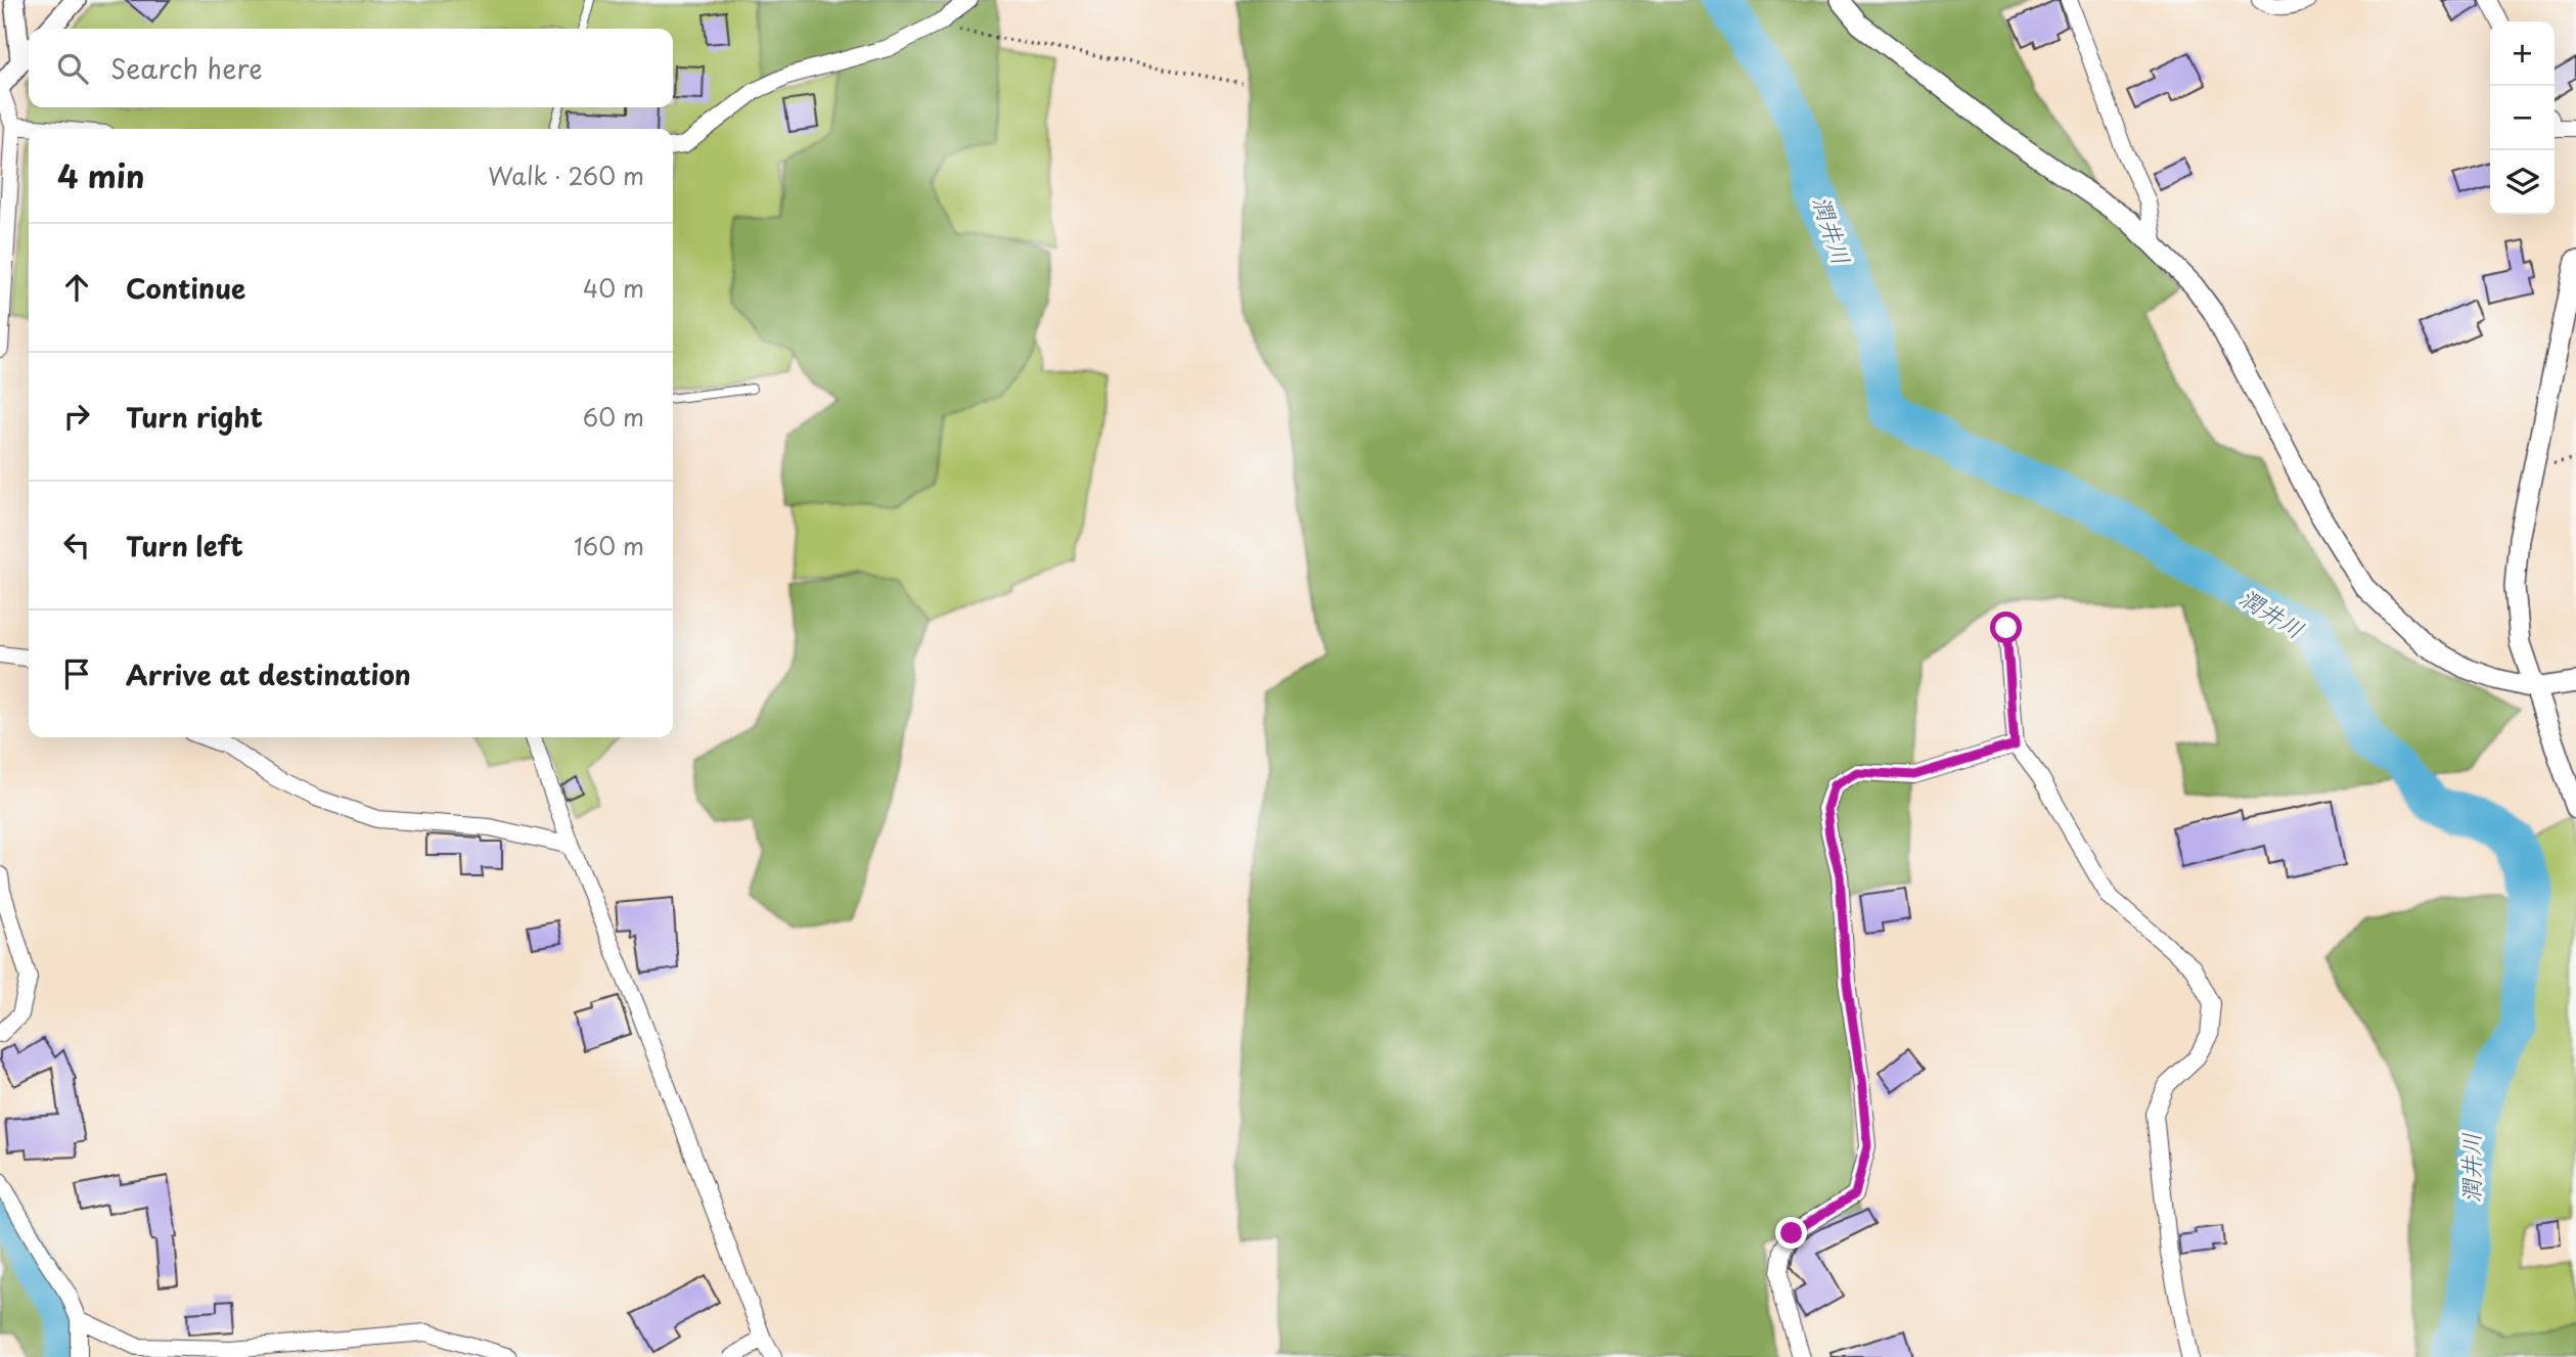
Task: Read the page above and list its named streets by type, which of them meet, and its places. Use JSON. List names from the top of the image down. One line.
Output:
{"water":["潤井川"],"page":{"map_buttons":["+","−"],"search":"Search here","heading":["4 min","Walk · 260 m"],"list":[["Continue","40 m"],["Turn right","60 m"],["Turn left","160 m"],"Arrive at destination"]}}
